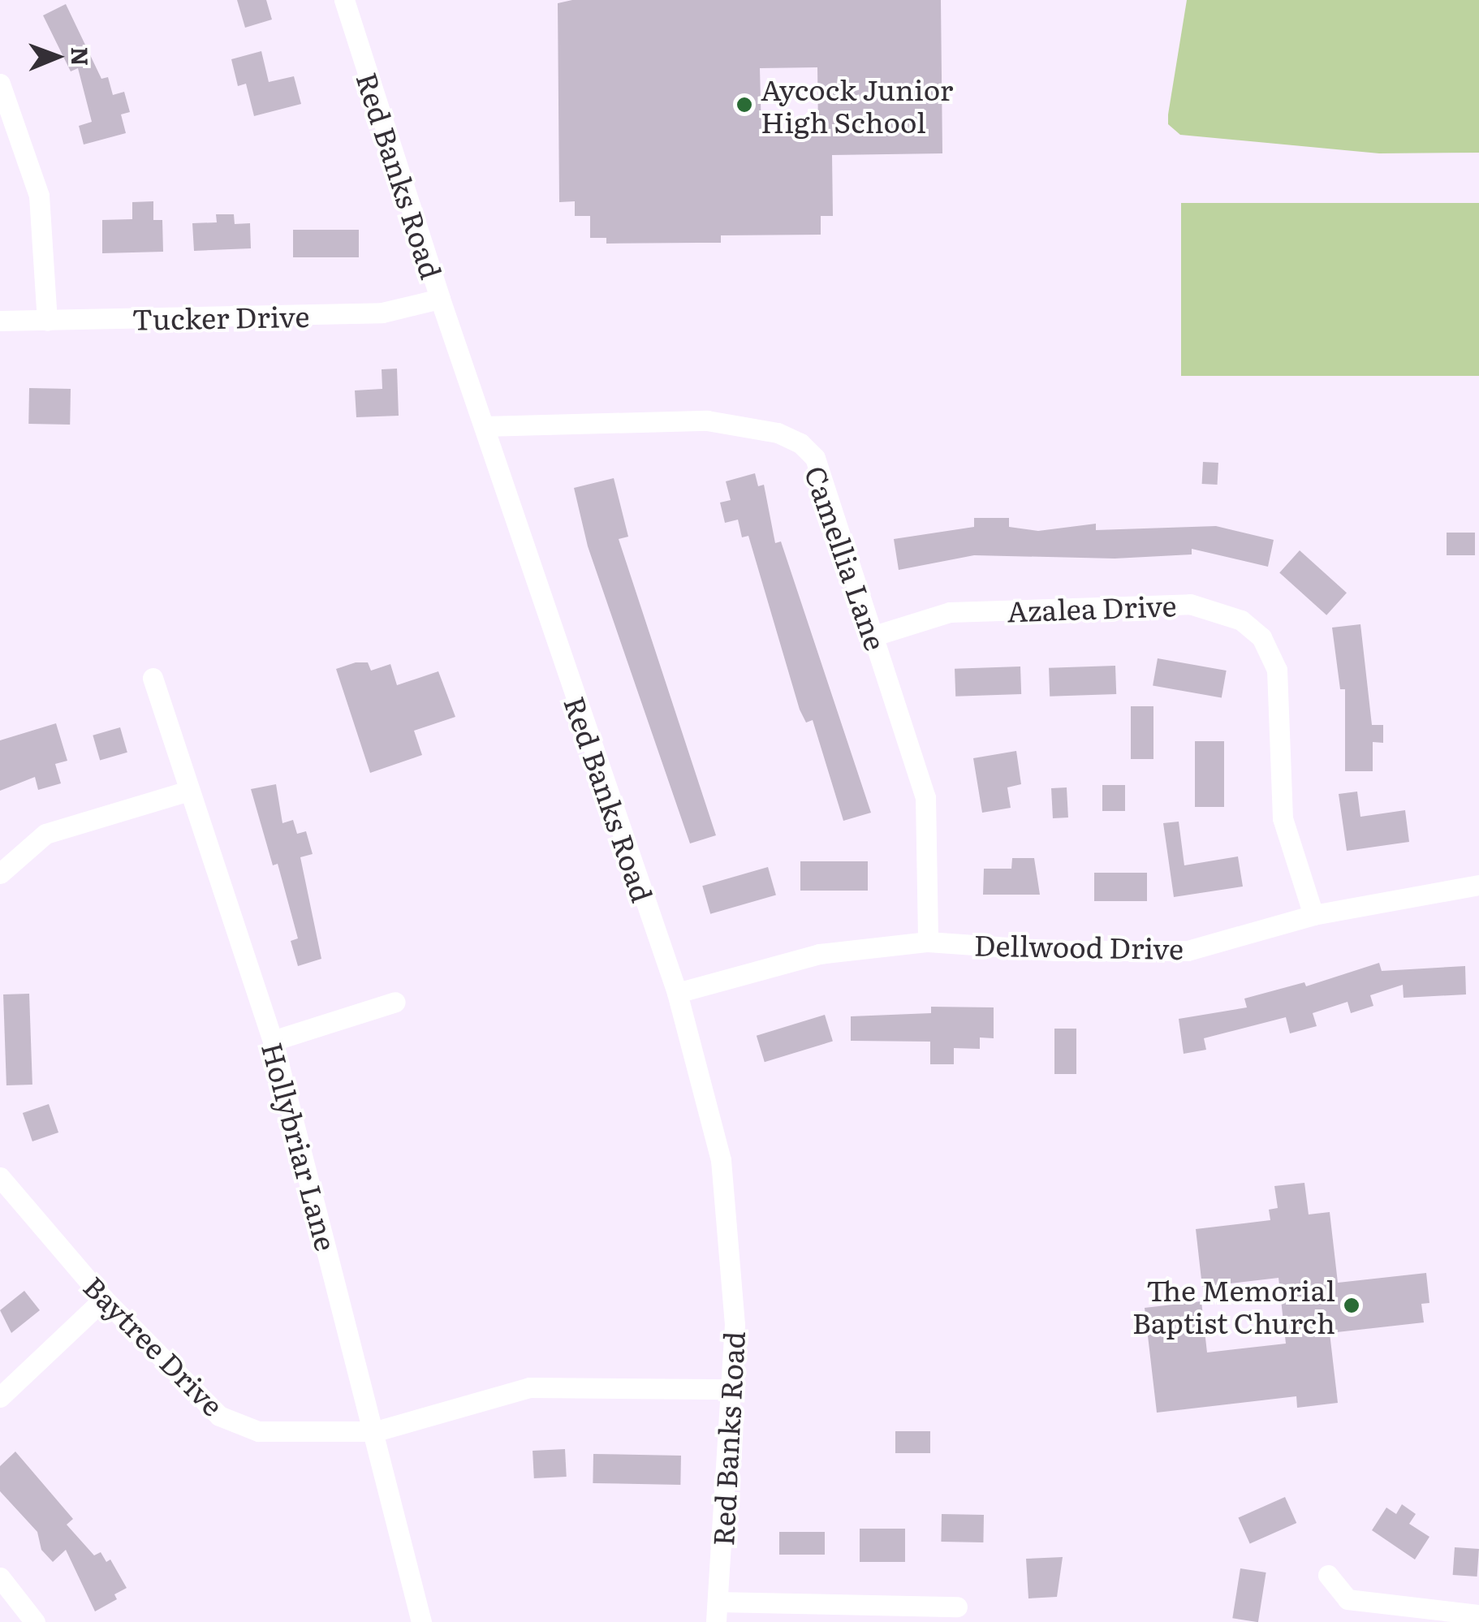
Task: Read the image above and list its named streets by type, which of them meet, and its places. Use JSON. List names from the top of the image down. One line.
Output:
{"streets":{"street":["Red Banks Road","Tucker Drive","Camellia Lane","Azalea Drive","Dellwood Drive","Hollybriar Lane","Baytree Drive"]},"crossings":[["Red Banks Road","Tucker Drive"],["Red Banks Road","Camellia Lane"],["Red Banks Road","Dellwood Drive"],["Red Banks Road","Baytree Drive"],["Camellia Lane","Azalea Drive"],["Camellia Lane","Dellwood Drive"],["Azalea Drive","Dellwood Drive"],["Hollybriar Lane","Baytree Drive"]],"places":["Aycock Junior High School","The Memorial Baptist Church"],"north":"right"}
